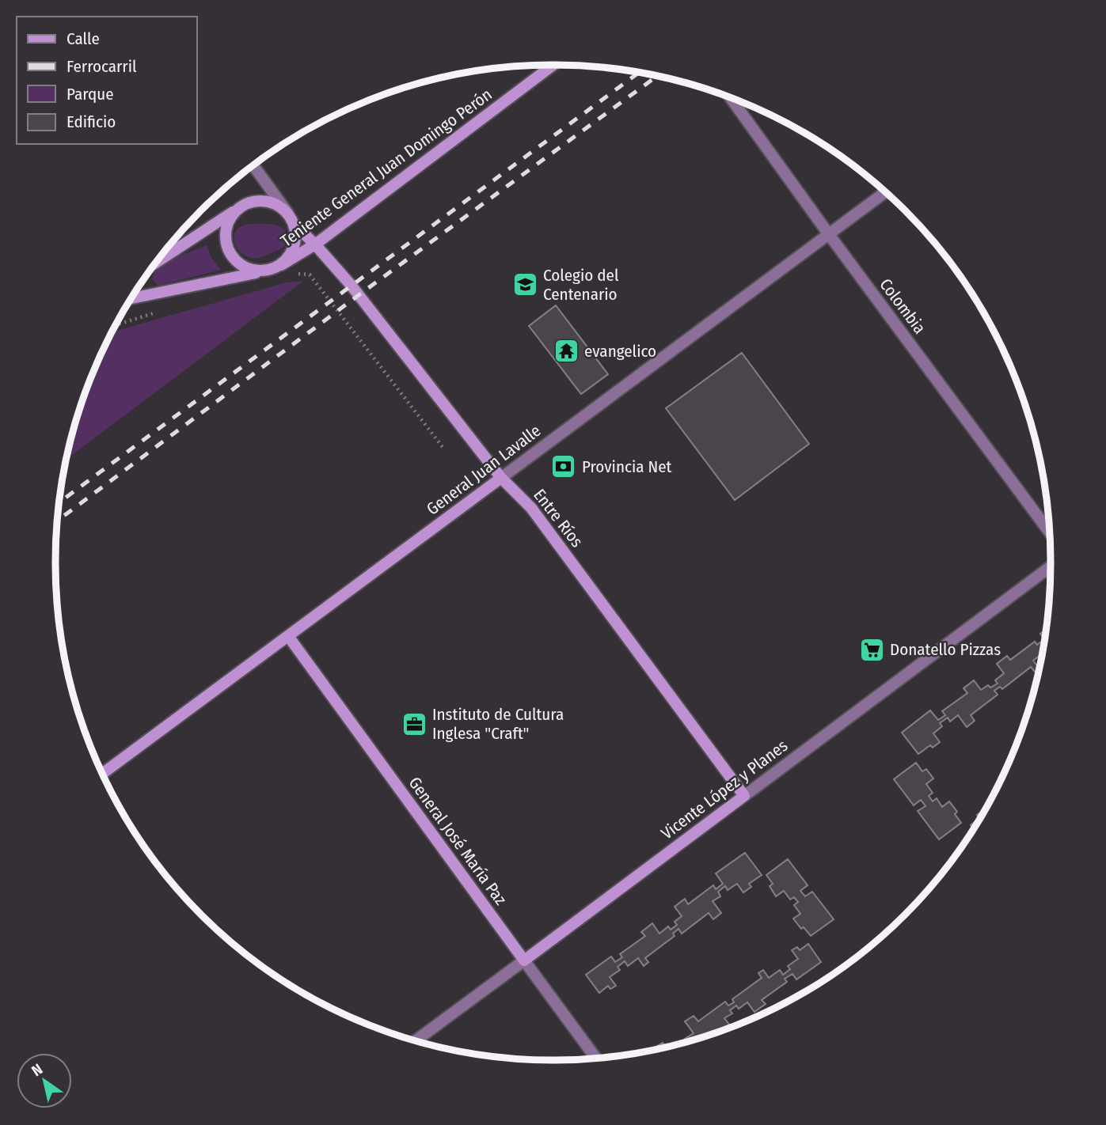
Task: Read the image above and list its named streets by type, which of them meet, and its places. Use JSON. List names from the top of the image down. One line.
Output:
{"streets":{"main road":["Teniente General Juan Domingo Perón","General Juan Lavalle","Entre Ríos","Vicente López y Planes","General José María Paz"],"street":["Colombia"]},"crossings":[["Teniente General Juan Domingo Perón","Entre Ríos"],["Colombia","General Juan Lavalle"],["General Juan Lavalle","Entre Ríos"],["General Juan Lavalle","General José María Paz"],["Entre Ríos","Vicente López y Planes"],["Vicente López y Planes","General José María Paz"]],"places":{"school or university":["Colegio del Centenario"],"temple":["evangelico"],"bank":["Provincia Net"],"supermarket":["Donatello Pizzas"],"office":["Instituto de Cultura Inglesa \"Craft\""]},"legend":["Calle","Ferrocarril","Parque","Edificio"],"north":"top left"}
